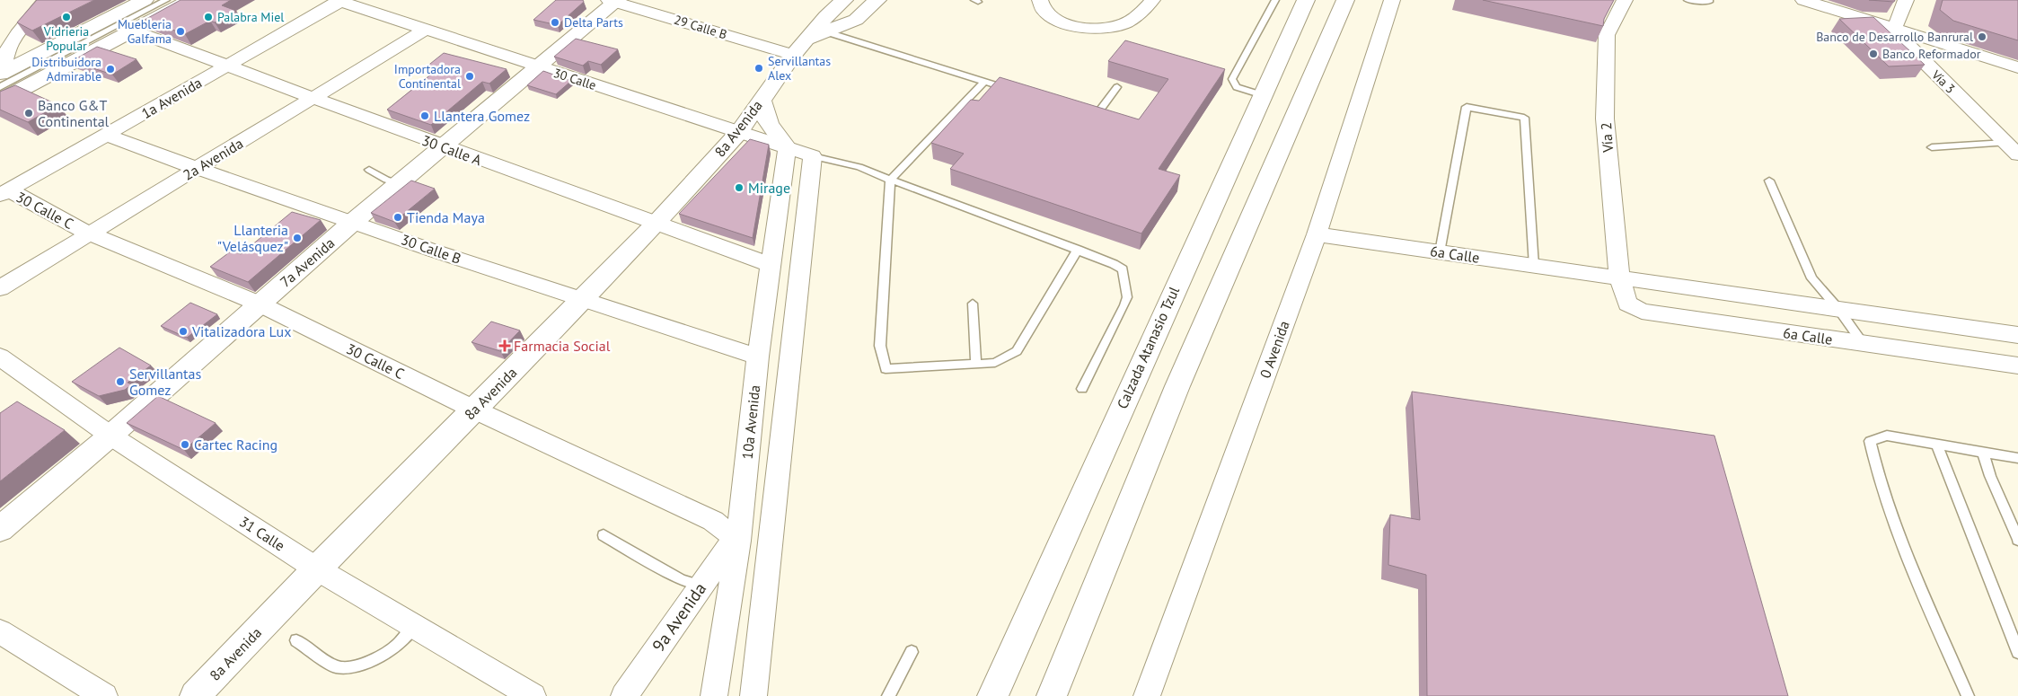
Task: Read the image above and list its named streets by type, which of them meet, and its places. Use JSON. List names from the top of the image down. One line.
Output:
{"streets":{"main road":["8a Avenida","7a Avenida","Calzada Atanasio Tzul"],"street":["29 Calle B","30 Calle","Vía 3","1a Avenida","Vía 2","30 Calle A","2a Avenida","30 Calle C","30 Calle B","6a Calle","0 Avenida","10a Avenida","31 Calle","9a Avenida"]},"crossings":[["29 Calle B","8a Avenida"],["29 Calle B","7a Avenida"],["30 Calle","1a Avenida"],["30 Calle","8a Avenida"],["30 Calle","2a Avenida"],["30 Calle","7a Avenida"],["30 Calle","10a Avenida"],["1a Avenida","30 Calle A"],["1a Avenida","30 Calle C"],["1a Avenida","30 Calle B"],["8a Avenida","30 Calle A"],["8a Avenida","30 Calle C"],["8a Avenida","30 Calle B"],["8a Avenida","31 Calle"],["Vía 2","6a Calle"],["30 Calle A","2a Avenida"],["30 Calle A","7a Avenida"],["30 Calle A","10a Avenida"],["2a Avenida","30 Calle C"],["2a Avenida","30 Calle B"],["30 Calle C","7a Avenida"],["30 Calle C","10a Avenida"],["30 Calle C","9a Avenida"],["30 Calle B","7a Avenida"],["30 Calle B","10a Avenida"],["6a Calle","0 Avenida"],["7a Avenida","31 Calle"],["10a Avenida","9a Avenida"]],"places":{"other":["Vidrieria Popular","Palabra Miel","Delta Parts","Muebleria Galfama","Banco de Desarrollo Banrural","Banco Reformador","Servillantas Alex","Distribuidora Admirable","Importadora Continental","Banco G&T Continental","Llantera Gomez","Mirage","Tienda Maya","Llanteria \"Velásquez\"","Vitalizadora Lux","Servillantas Gomez","Cartec Racing"],"health":["Farmacia Social"]}}
